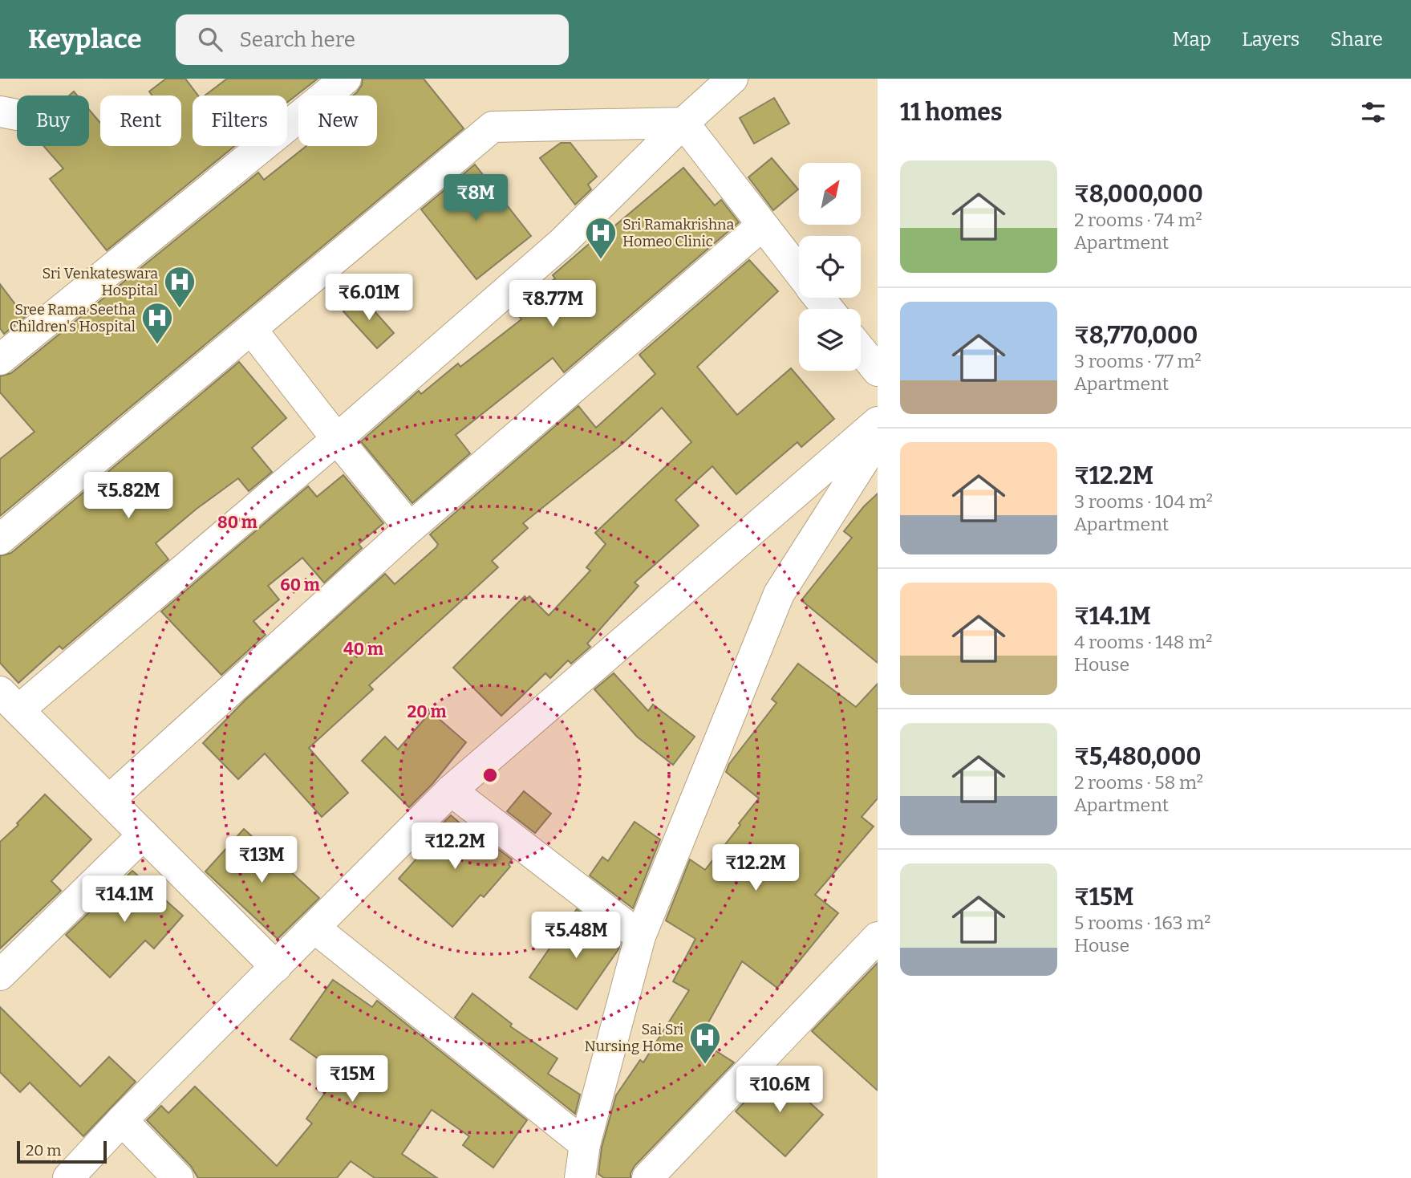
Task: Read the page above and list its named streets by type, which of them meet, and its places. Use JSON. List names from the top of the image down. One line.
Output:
{"places":{"hospital":["Sri Ramakrishna Homeo Clinic","Sri Venkateswara Hospital","Sree Rama Seetha Children's Hospital","Sai Sri Nursing Home"]},"scale_bar":"20 m","north":"top right","page":{"header":"Keyplace","search":"Search here","nav":["Map","Layers","Share"],"heading":"11 homes","chip":["Buy","Rent","Filters","New"],"list":[{"name":"₹8,000,000","note":"2 rooms · 74 m² · Apartment"},{"name":"₹8,770,000","note":"3 rooms · 77 m² · Apartment"},{"name":"₹12.2M","note":"3 rooms · 104 m² · Apartment"},{"name":"₹14.1M","note":"4 rooms · 148 m² · House"},{"name":"₹5,480,000","note":"2 rooms · 58 m² · Apartment"},{"name":"₹15M","note":"5 rooms · 163 m² · House"}],"price":["₹8M","₹6.01M","₹8.77M","₹5.82M","₹12.2M","₹13M","₹12.2M","₹14.1M","₹5.48M","₹15M","₹10.6M"],"scale":"20 m"},"rings":["80 m","60 m","40 m","20 m"]}
